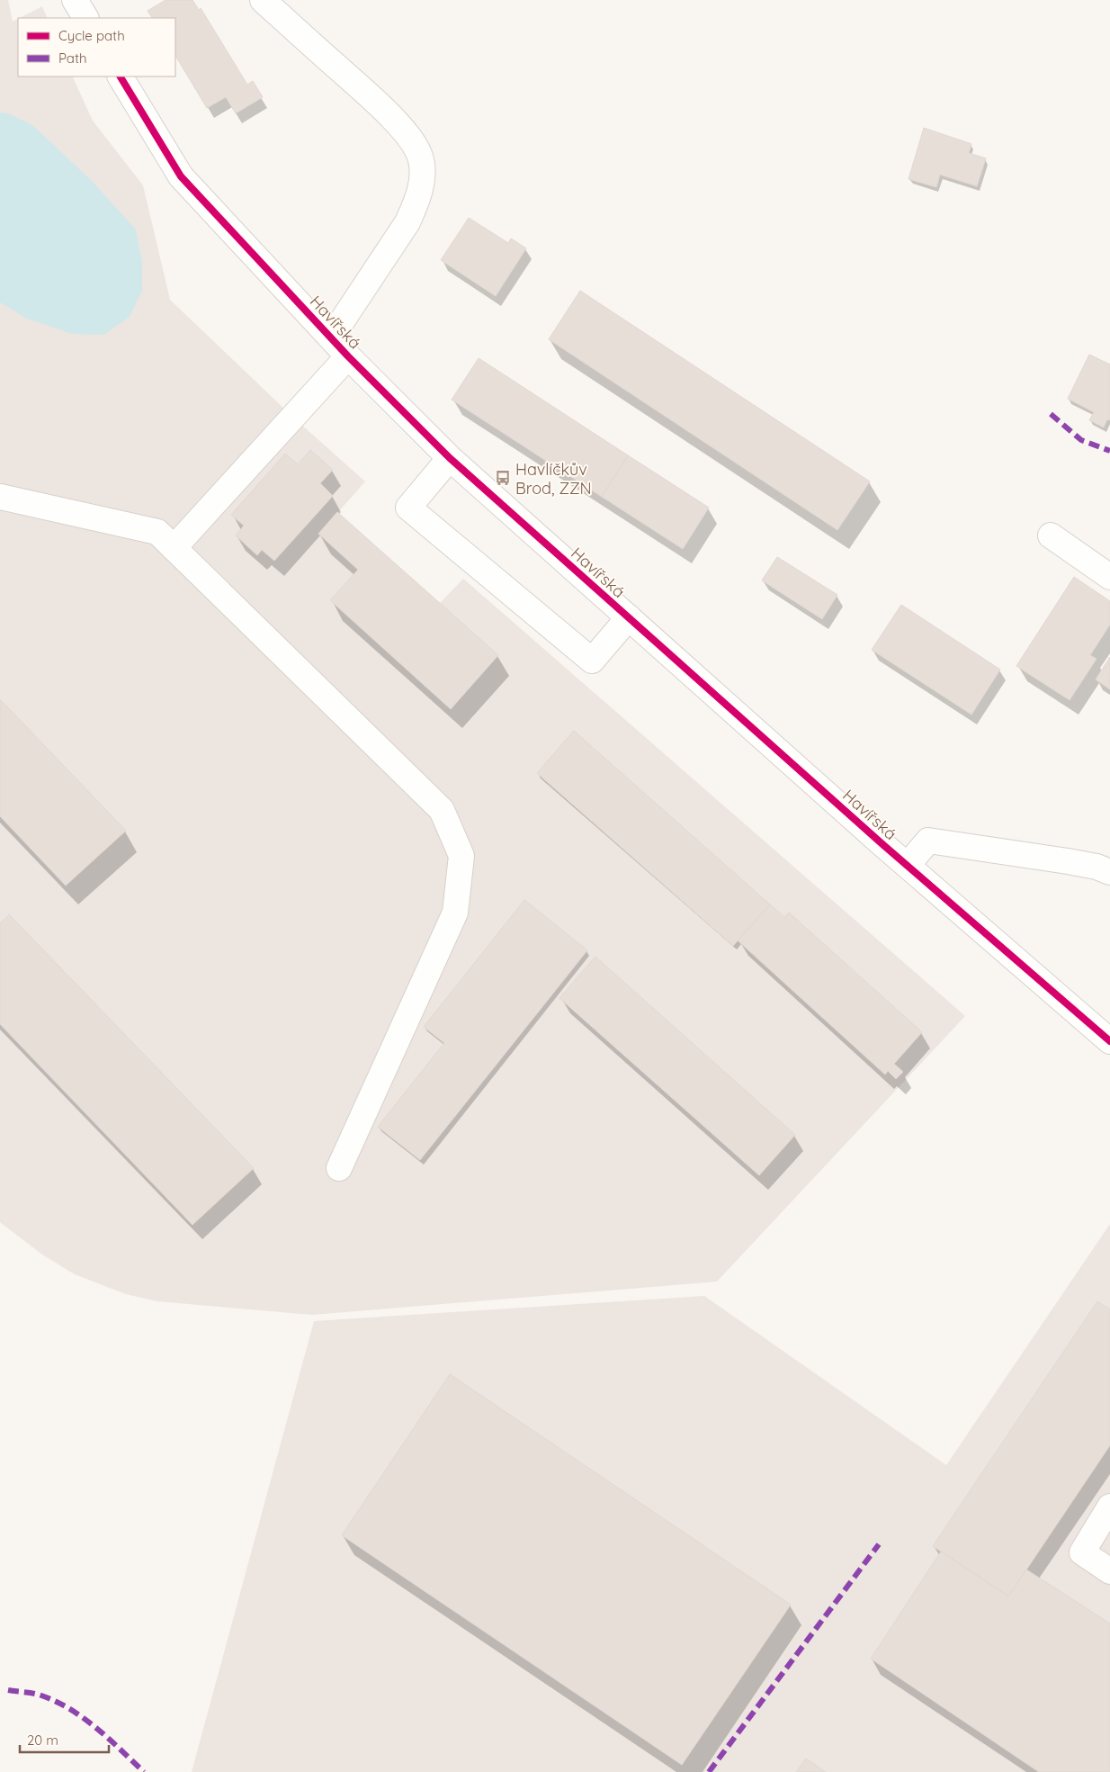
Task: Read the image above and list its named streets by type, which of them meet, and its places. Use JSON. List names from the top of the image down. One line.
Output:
{"streets":{"street":["Havířská"]},"places":{"bus stop":["Havlíčkův Brod, ZZN"]},"legend":["Cycle path","Path"],"scale_bar":"20 m"}
